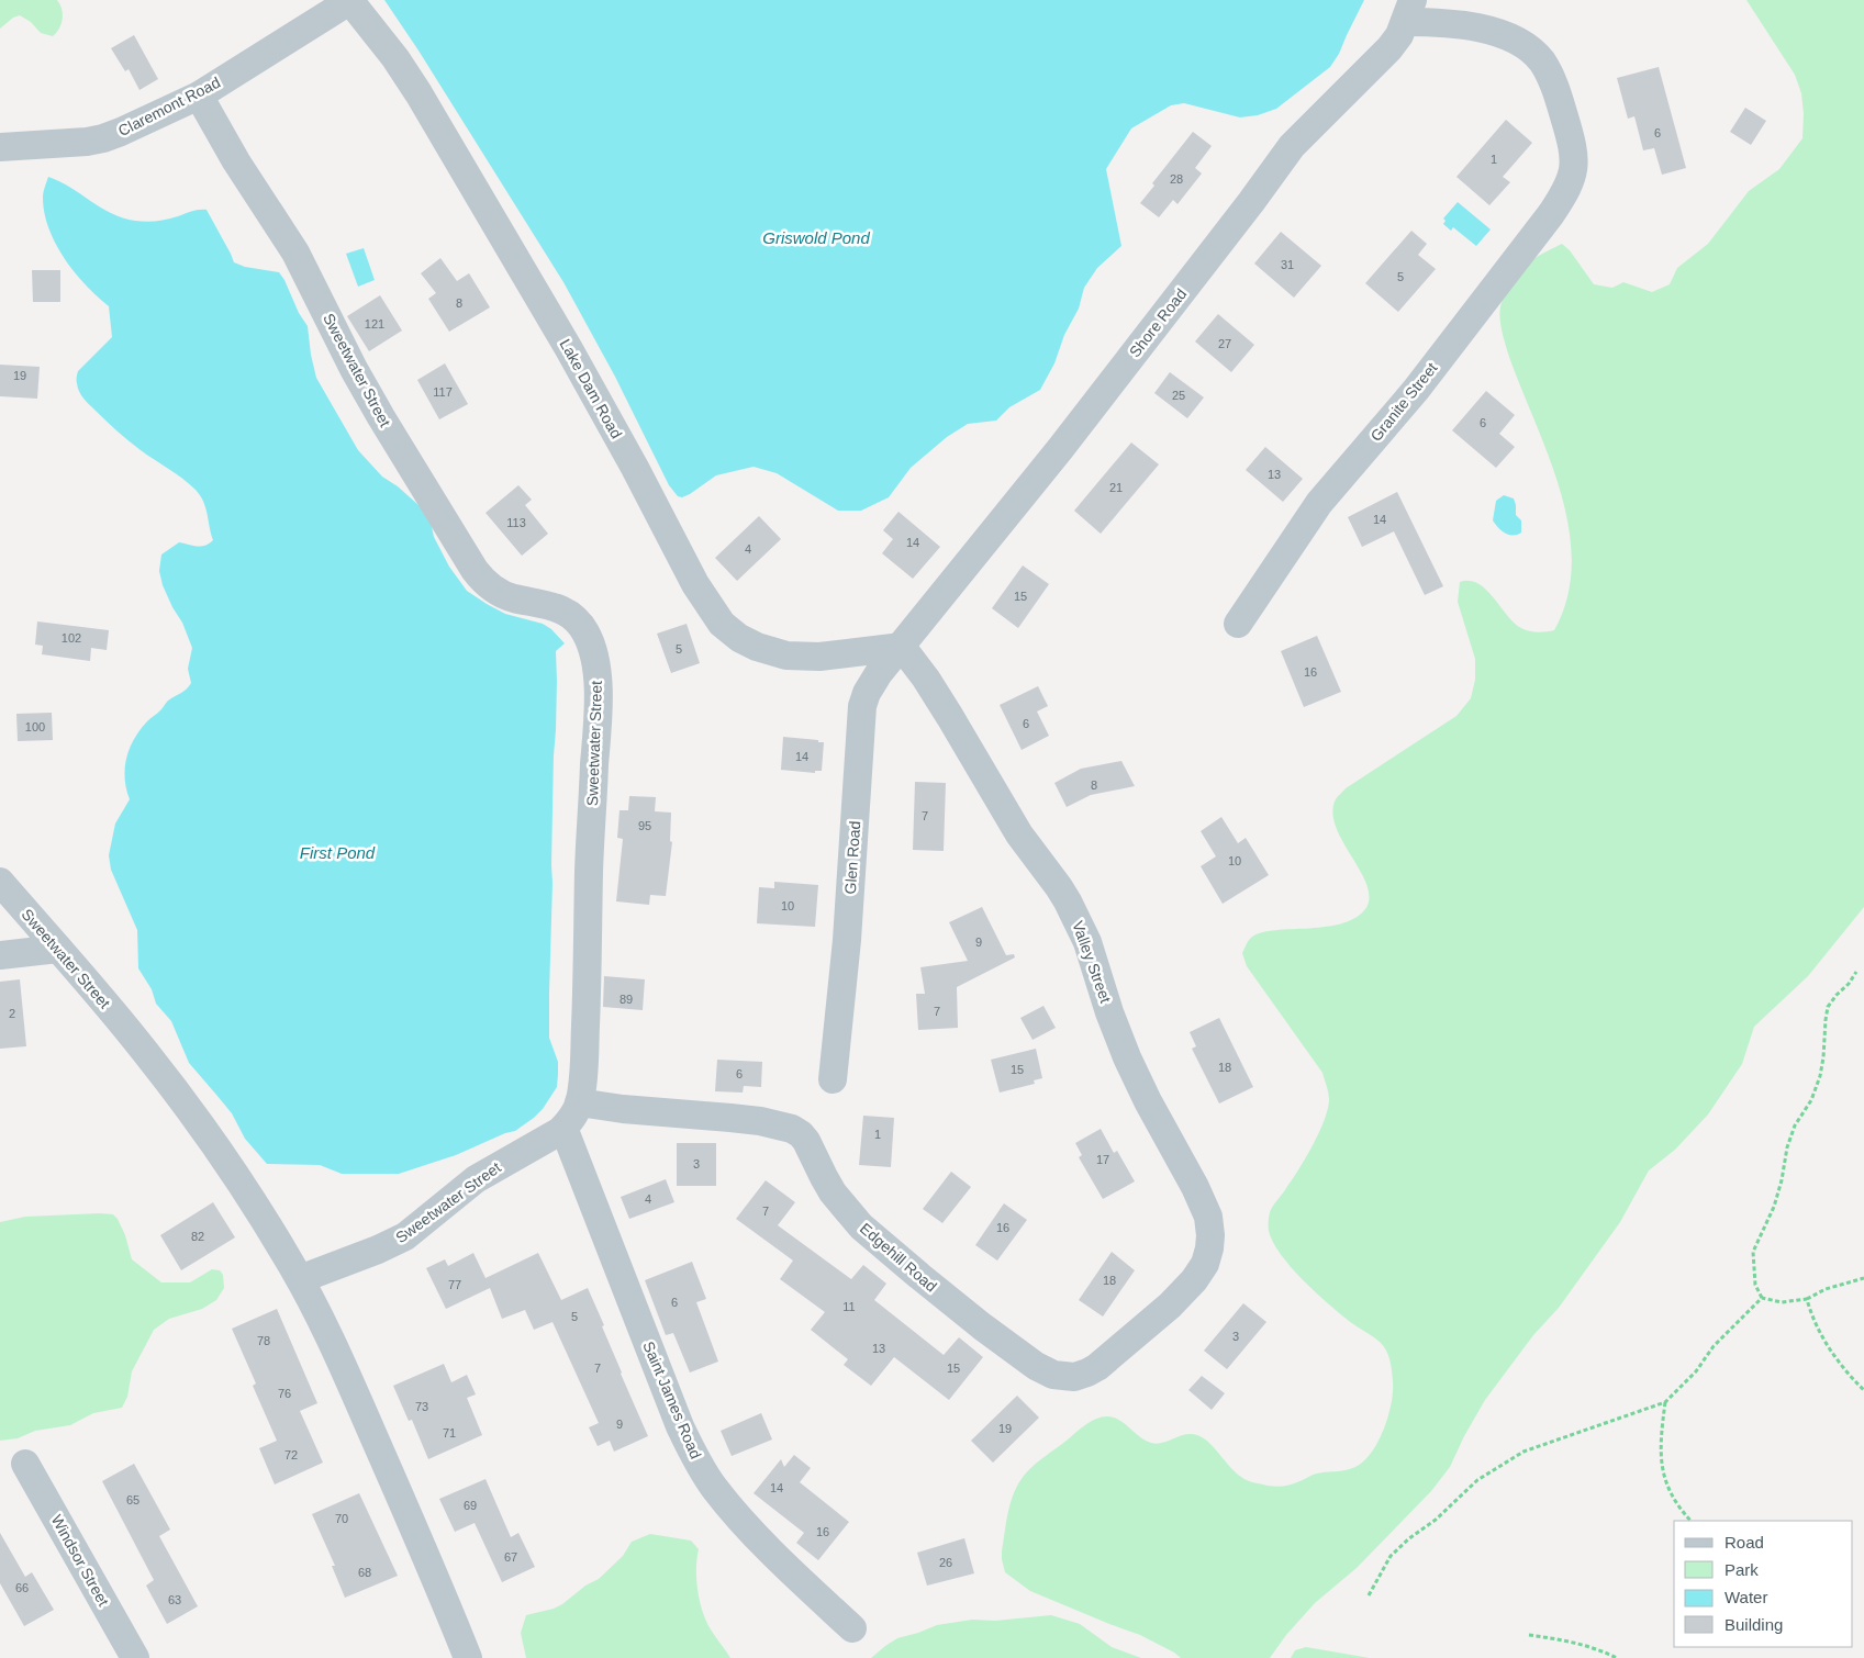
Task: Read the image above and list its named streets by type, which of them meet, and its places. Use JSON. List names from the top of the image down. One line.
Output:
{"streets":{"street":["Claremont Road","Shore Road","Sweetwater Street","Lake Dam Road","Granite Street","Glen Road","Valley Street","Edgehill Road","Saint James Road","Windsor Street"]},"crossings":[["Claremont Road","Sweetwater Street"],["Claremont Road","Lake Dam Road"],["Shore Road","Lake Dam Road"],["Shore Road","Granite Street"],["Shore Road","Glen Road"],["Shore Road","Valley Street"],["Sweetwater Street","Edgehill Road"],["Sweetwater Street","Saint James Road"],["Lake Dam Road","Glen Road"],["Lake Dam Road","Valley Street"],["Glen Road","Valley Street"],["Valley Street","Edgehill Road"]],"water":["Griswold Pond","First Pond"],"house_numbers":["6","1","28","31","5","8","121","27","19","117","25","6","13","21","14","113","14","4","15","102","5","16","6","100","14","8","7","95","10","10","9","89","7","2","18","15","6","1","17","3","4","7","16","82","18","77","6","11","5","3","78","13","7","15","76","73","9","19","71","72","14","65","69","70","16","67","26","68","66","63"],"legend":["Road","Park","Water","Building"]}
